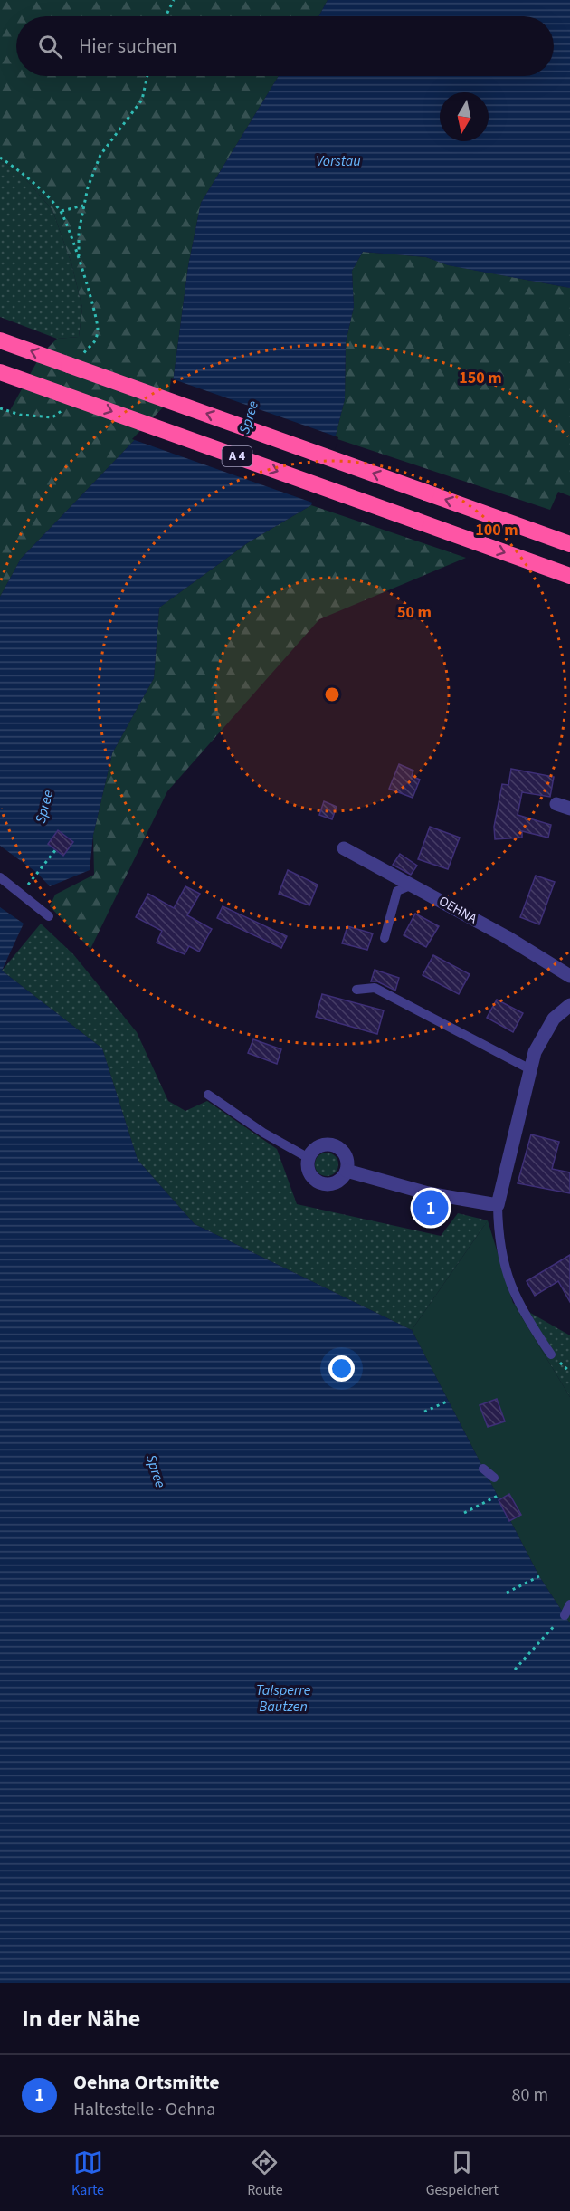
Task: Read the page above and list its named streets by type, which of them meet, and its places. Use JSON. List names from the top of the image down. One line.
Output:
{"streets":{"highway":["A 4"],"street":["OEHNA"]},"water":["Vorstau","Spree","Talsperre Bautzen"],"north":"bottom","page":{"search":"Hier suchen","pins":"1","heading":"In der Nähe","list":[{"mark":"1","name":"Oehna Ortsmitte","note":"Haltestelle · Oehna","value":"80 m"}],"nav":["Karte","Route","Gespeichert"]},"rings":["150 m","100 m","50 m"]}
